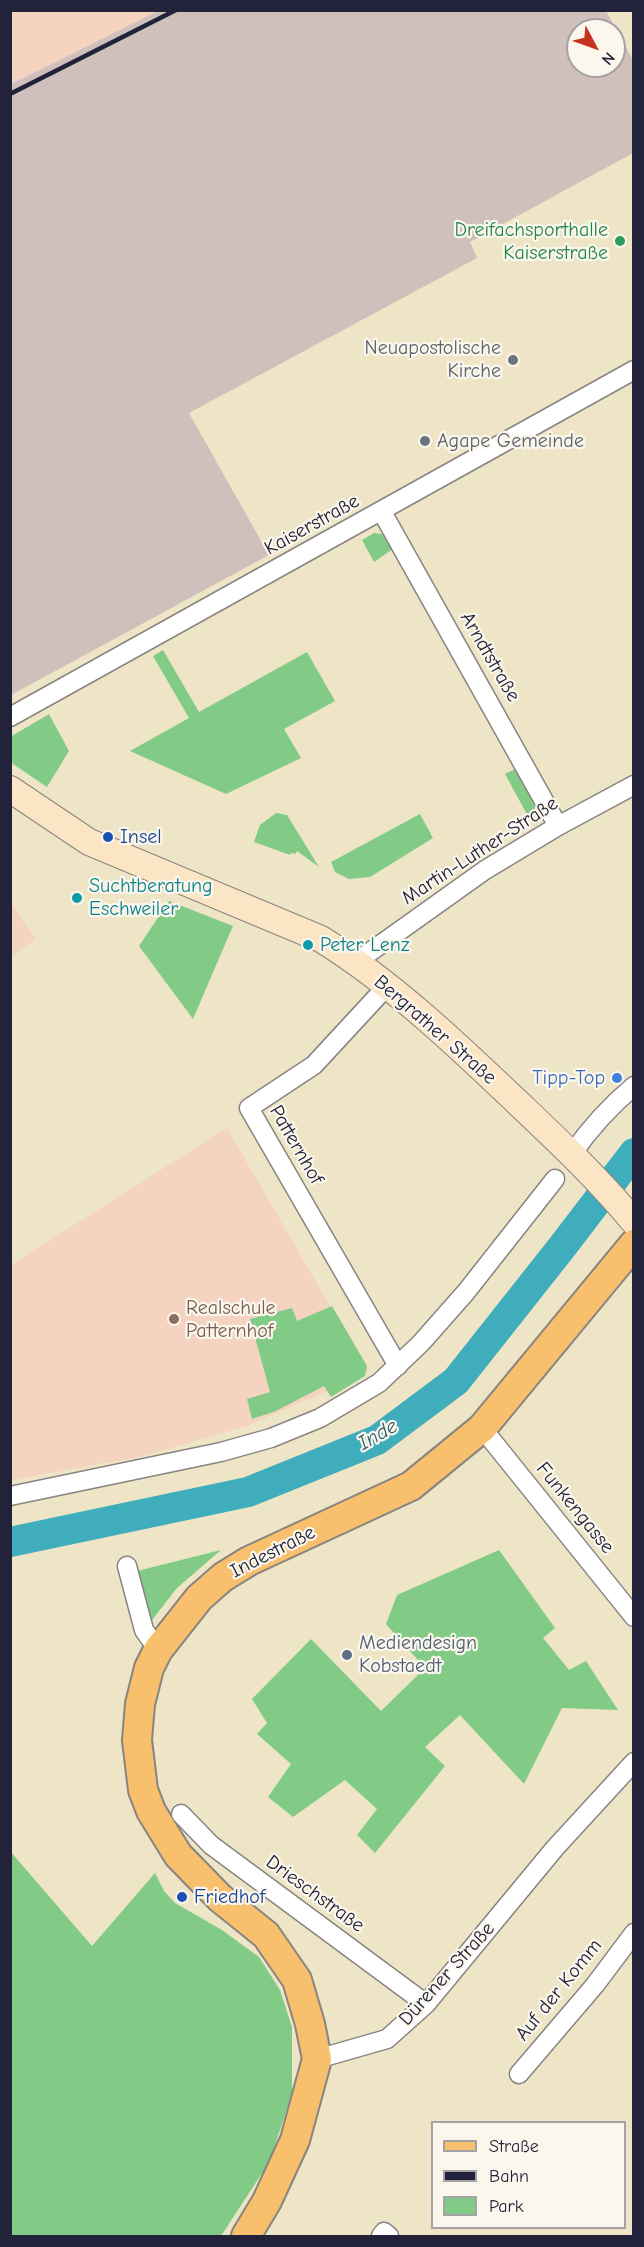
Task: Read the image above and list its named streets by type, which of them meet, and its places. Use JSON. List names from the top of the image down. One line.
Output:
{"streets":{"main road":["Bergrather Straße","Indestraße"],"street":["Kaiserstraße","Arndtstraße","Martin-Luther-Straße","Patternhof","Funkengasse","Drieschstraße","Dürener Straße","Auf der Komm"]},"crossings":[["Kaiserstraße","Arndtstraße"],["Arndtstraße","Martin-Luther-Straße"],["Martin-Luther-Straße","Bergrather Straße"],["Bergrather Straße","Patternhof"],["Funkengasse","Indestraße"],["Indestraße","Dürener Straße"],["Drieschstraße","Dürener Straße"]],"water":["Inde"],"places":["Dreifachsporthalle Kaiserstraße","Neuapostolische Kirche","Agape Gemeinde","Insel","Suchtberatung Eschweiler","Peter Lenz","Tipp-Top","Realschule Patternhof","Mediendesign Kobstaedt","Friedhof"],"legend":["Straße","Bahn","Park"],"north":"bottom right"}
